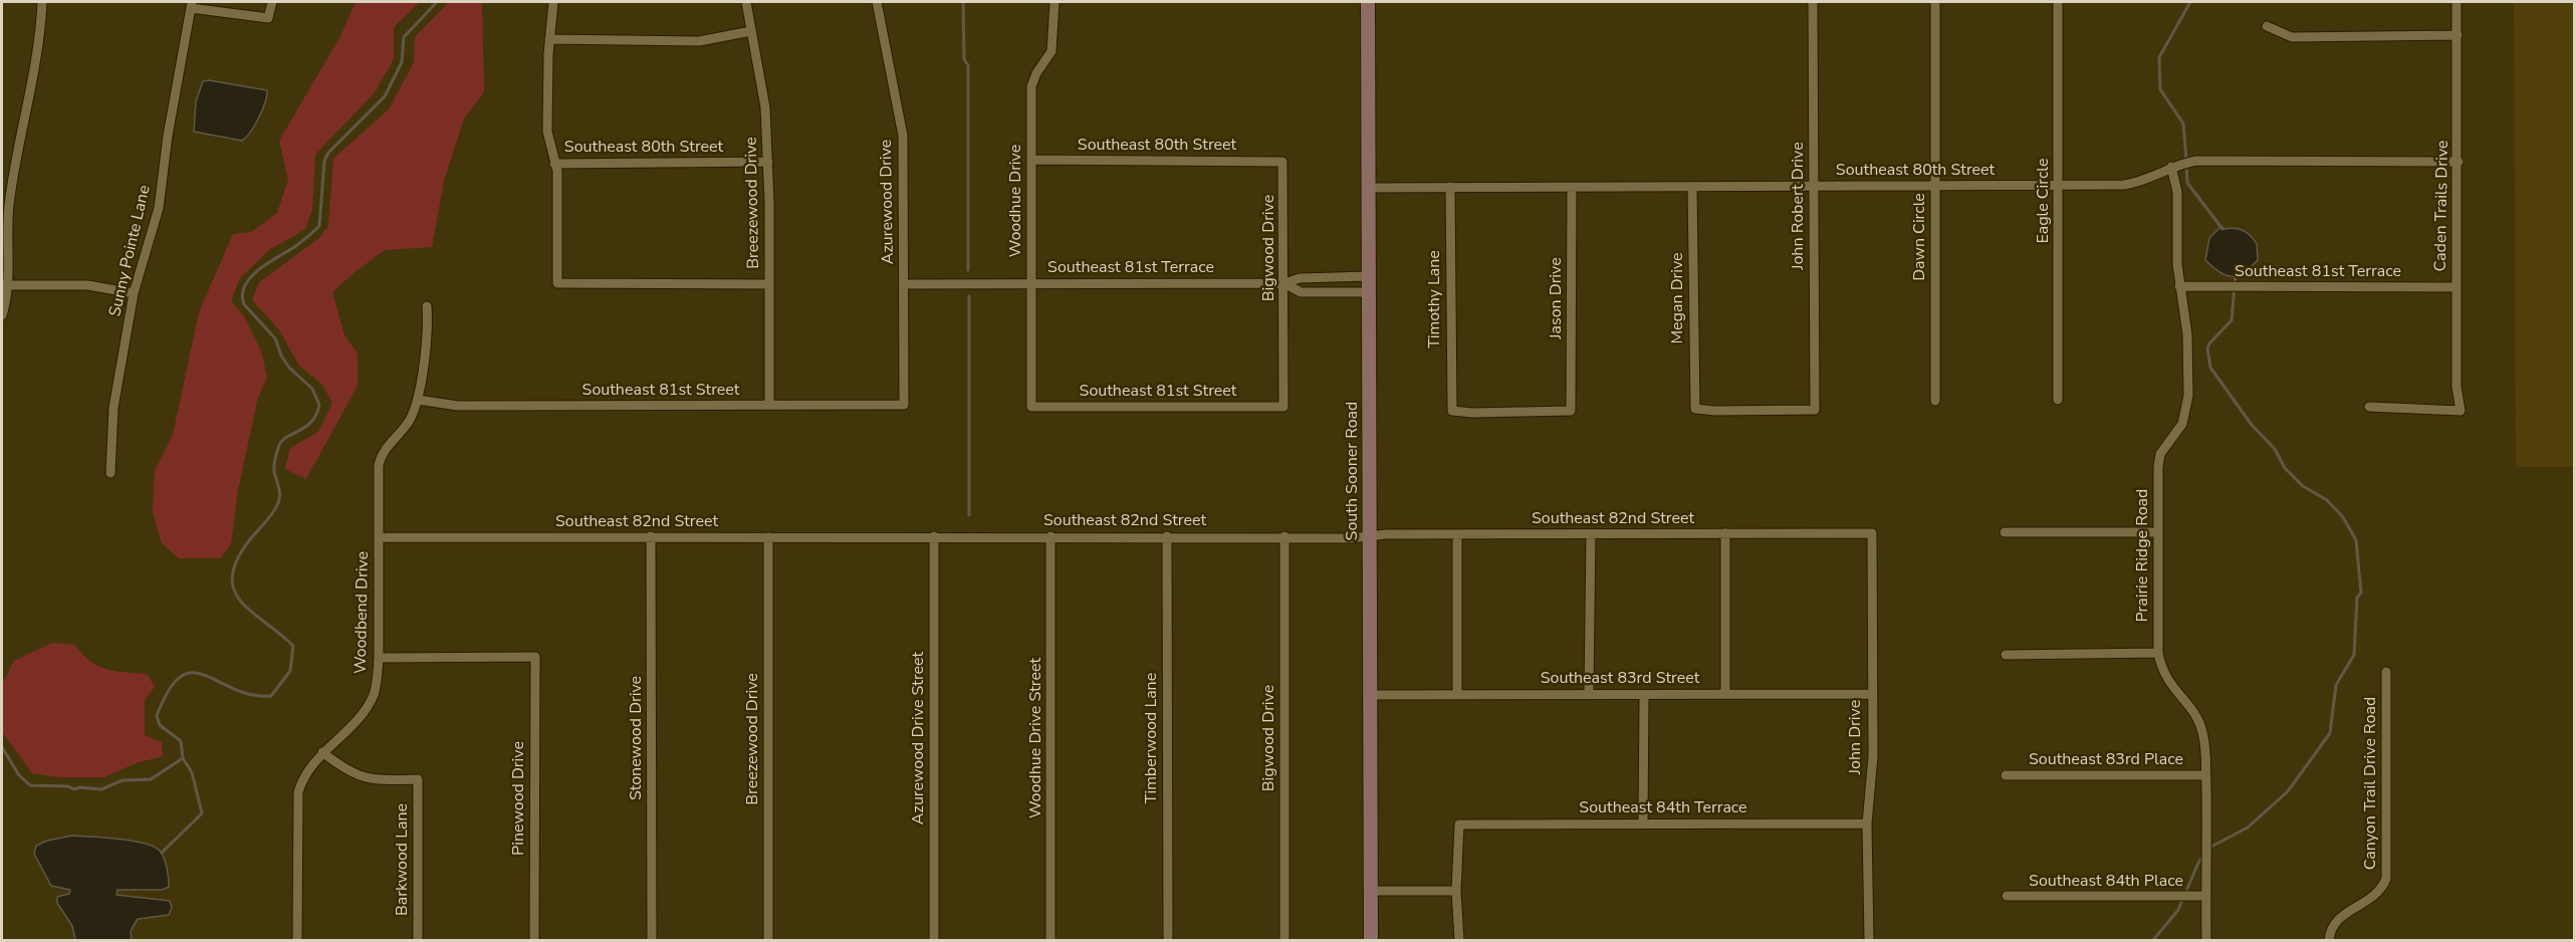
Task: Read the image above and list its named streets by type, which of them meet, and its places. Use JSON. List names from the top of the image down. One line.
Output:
{"streets":{"main road":["South Sooner Road"],"street":["Southeast 80th Street","Woodhue Drive","Eagle Circle","Azurewood Drive","Breezewood Drive","John Robert Drive","Caden Trails Drive","Dawn Circle","Bigwood Drive","Sunny Pointe Lane","Southeast 81st Terrace","Jason Drive","Megan Drive","Timothy Lane","Southeast 81st Street","Southeast 82nd Street","Prairie Ridge Road","Woodbend Drive","Southeast 83rd Street","John Drive","Stonewood Drive","Azurewood Drive Street","Woodhue Drive Street","Timberwood Lane","Southeast 83rd Place","Canyon Trail Drive Road","Pinewood Drive","Southeast 84th Terrace","Barkwood Lane","Southeast 84th Place"]},"crossings":[["Southeast 80th Street","Woodhue Drive"],["Southeast 80th Street","Eagle Circle"],["Southeast 80th Street","Breezewood Drive"],["Southeast 80th Street","John Robert Drive"],["Southeast 80th Street","Caden Trails Drive"],["Southeast 80th Street","Dawn Circle"],["Southeast 80th Street","Bigwood Drive"],["Southeast 80th Street","Jason Drive"],["Southeast 80th Street","Megan Drive"],["Southeast 80th Street","Timothy Lane"],["Southeast 80th Street","South Sooner Road"],["Southeast 80th Street","Prairie Ridge Road"],["Woodhue Drive","Southeast 81st Terrace"],["Woodhue Drive","Southeast 81st Street"],["Azurewood Drive","Southeast 81st Terrace"],["Azurewood Drive","Southeast 81st Street"],["Breezewood Drive","Southeast 81st Street"],["Breezewood Drive","Southeast 82nd Street"],["John Robert Drive","Megan Drive"],["Caden Trails Drive","Southeast 81st Terrace"],["Bigwood Drive","Southeast 81st Terrace"],["Bigwood Drive","Southeast 81st Street"],["Bigwood Drive","Southeast 82nd Street"],["Southeast 81st Terrace","South Sooner Road"],["Southeast 81st Terrace","Prairie Ridge Road"],["Jason Drive","Timothy Lane"],["Southeast 81st Street","Woodbend Drive"],["South Sooner Road","Southeast 82nd Street"],["South Sooner Road","Southeast 83rd Street"],["Southeast 82nd Street","Woodbend Drive"],["Southeast 82nd Street","John Drive"],["Southeast 82nd Street","Stonewood Drive"],["Southeast 82nd Street","Azurewood Drive Street"],["Southeast 82nd Street","Woodhue Drive Street"],["Southeast 82nd Street","Timberwood Lane"],["Prairie Ridge Road","Southeast 83rd Place"],["Prairie Ridge Road","Southeast 84th Place"],["Woodbend Drive","Pinewood Drive"],["Woodbend Drive","Barkwood Lane"],["Southeast 83rd Street","John Drive"],["John Drive","Southeast 84th Terrace"]]}
